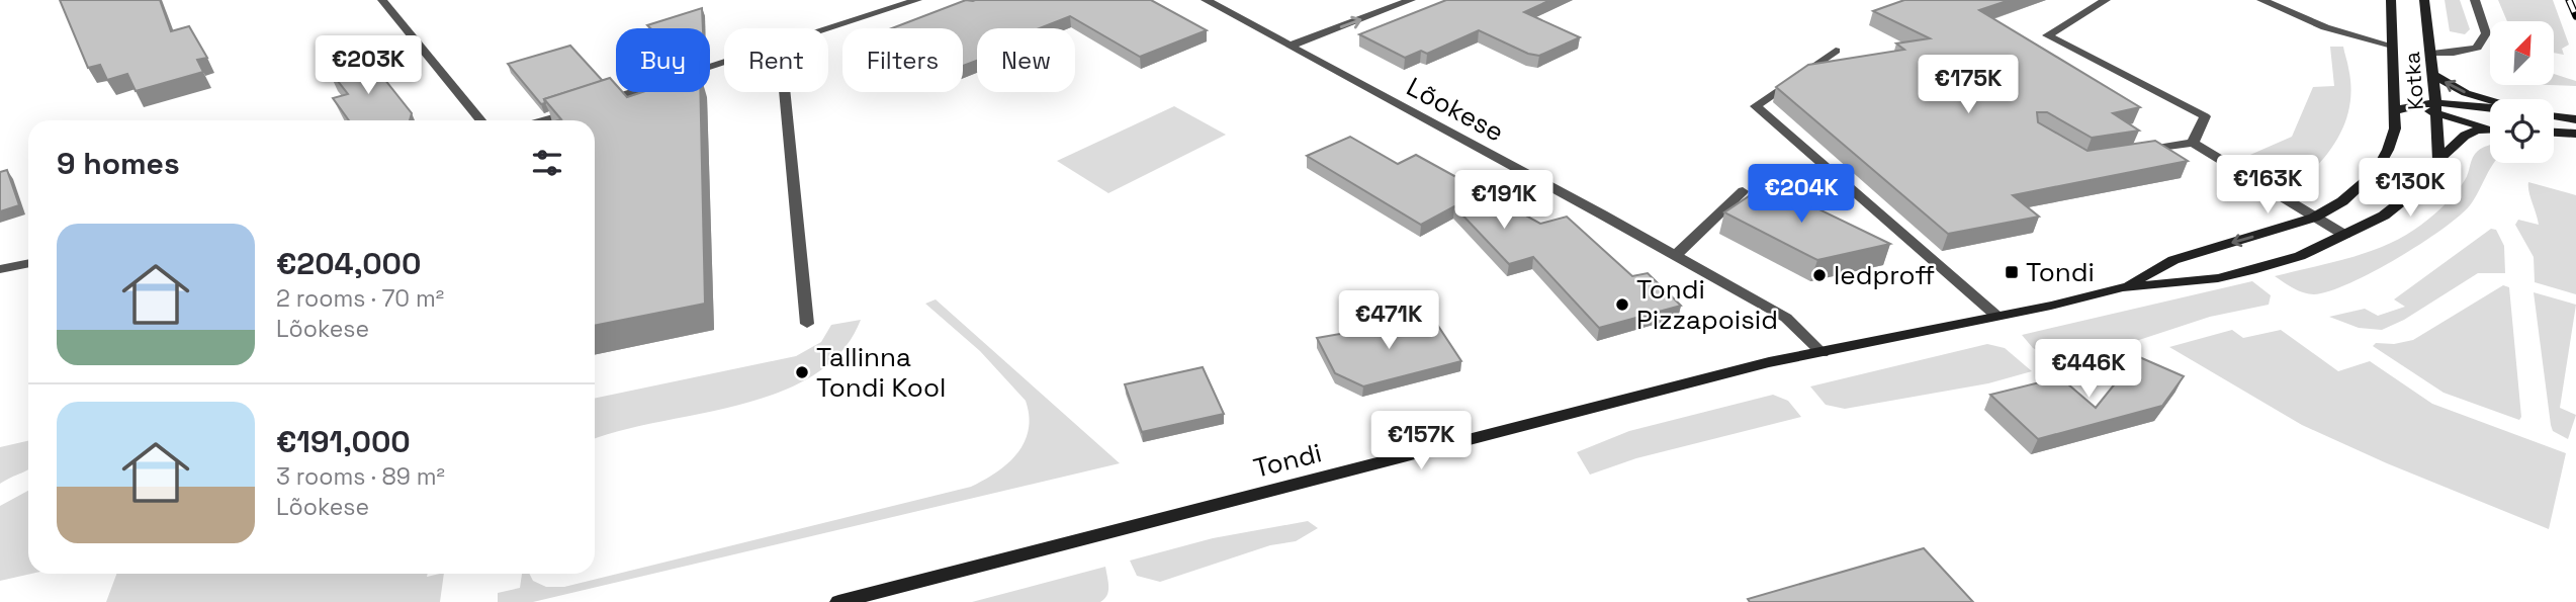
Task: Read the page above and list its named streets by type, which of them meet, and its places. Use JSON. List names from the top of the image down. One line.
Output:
{"streets":{"street":["Kotka","Lõokese","Tondi"]},"crossings":[["Kotka","Tondi"],["Lõokese","Tondi"]],"places":{"transit":["Tondi"],"other":["ledproff","Tondi Pizzapoisid","Tallinna Tondi Kool"]},"north":"top right","page":{"chip":["Buy","Rent","Filters","New"],"price":["€203K","€175K","€163K","€130K","€204K","€191K","€471K","€446K","€157K"],"heading":"9 homes","list":[{"name":"€204,000","note":"2 rooms · 70 m² · Lõokese"},{"name":"€191,000","note":"3 rooms · 89 m² · Lõokese"}]}}
